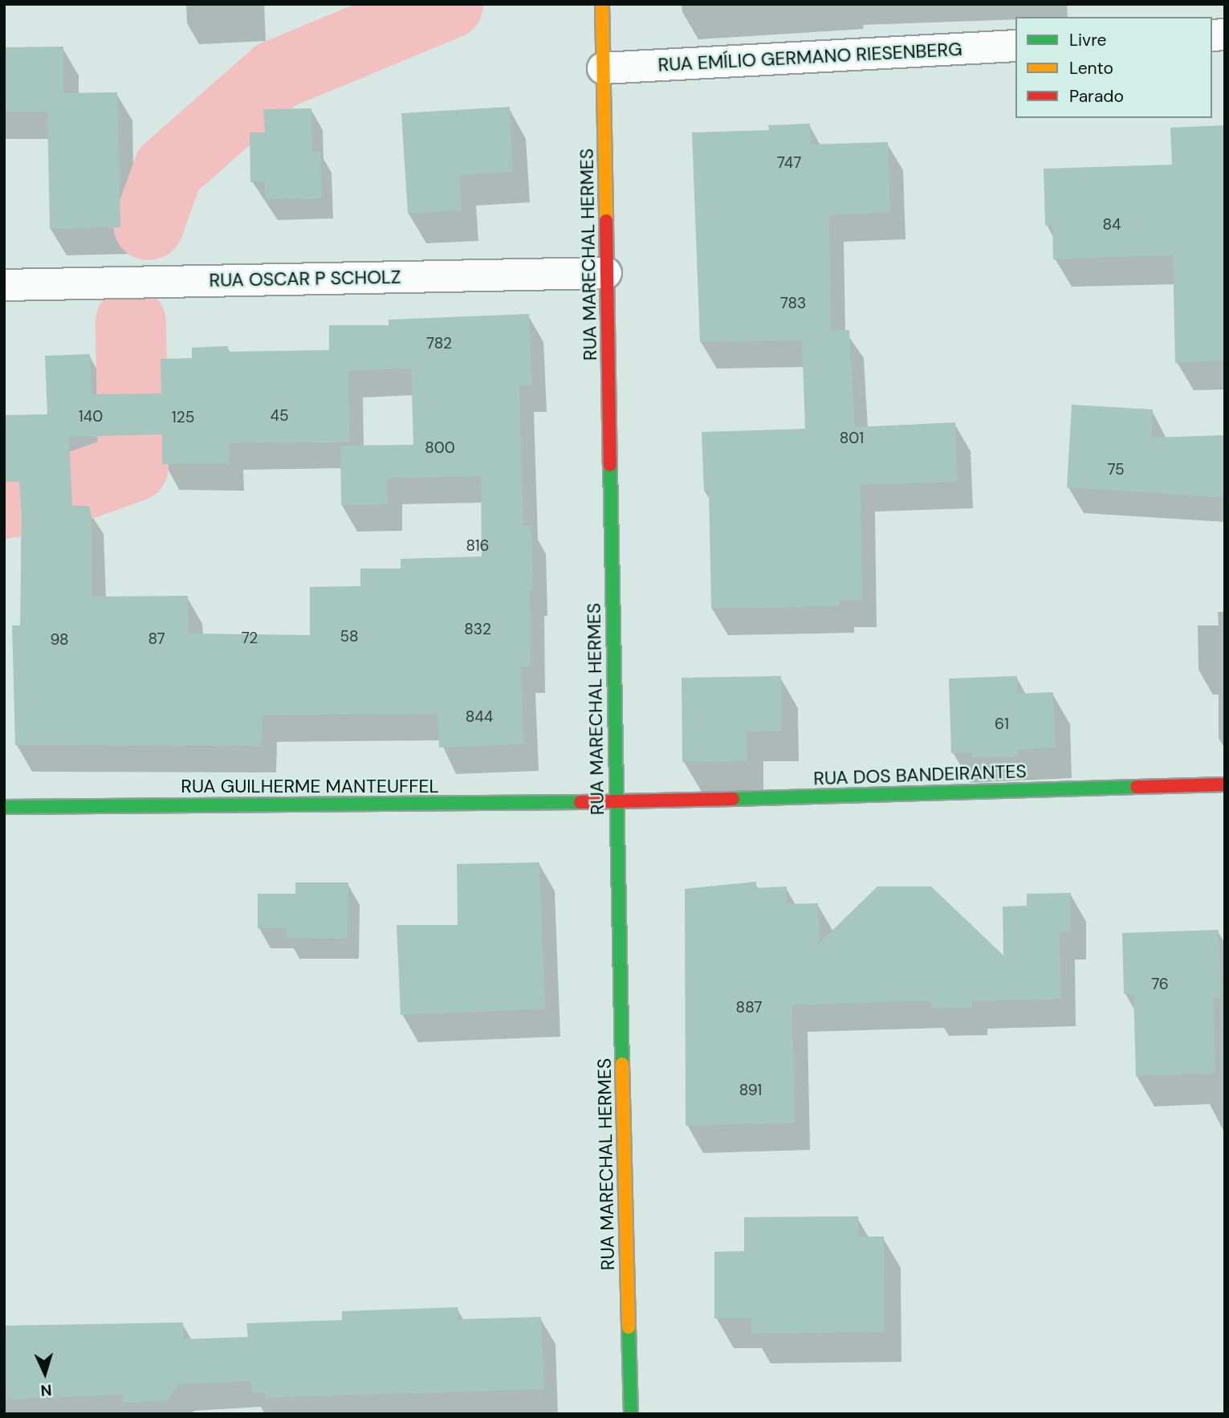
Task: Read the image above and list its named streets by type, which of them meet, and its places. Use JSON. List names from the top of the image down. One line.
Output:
{"streets":{"street":["RUA EMÍLIO GERMANO RIESENBERG","RUA MARECHAL HERMES","RUA OSCAR P SCHOLZ","RUA DOS BANDEIRANTES","RUA GUILHERME MANTEUFFEL"]},"crossings":[["RUA EMÍLIO GERMANO RIESENBERG","RUA MARECHAL HERMES"],["RUA MARECHAL HERMES","RUA OSCAR P SCHOLZ"],["RUA MARECHAL HERMES","RUA DOS BANDEIRANTES"],["RUA MARECHAL HERMES","RUA GUILHERME MANTEUFFEL"],["RUA DOS BANDEIRANTES","RUA GUILHERME MANTEUFFEL"]],"house_numbers":["747","84","783","782","45","140","125","801","800","75","816","832","58","72","87","98","844","61","76","887","891"],"legend":["Livre","Lento","Parado"],"north":"bottom"}
